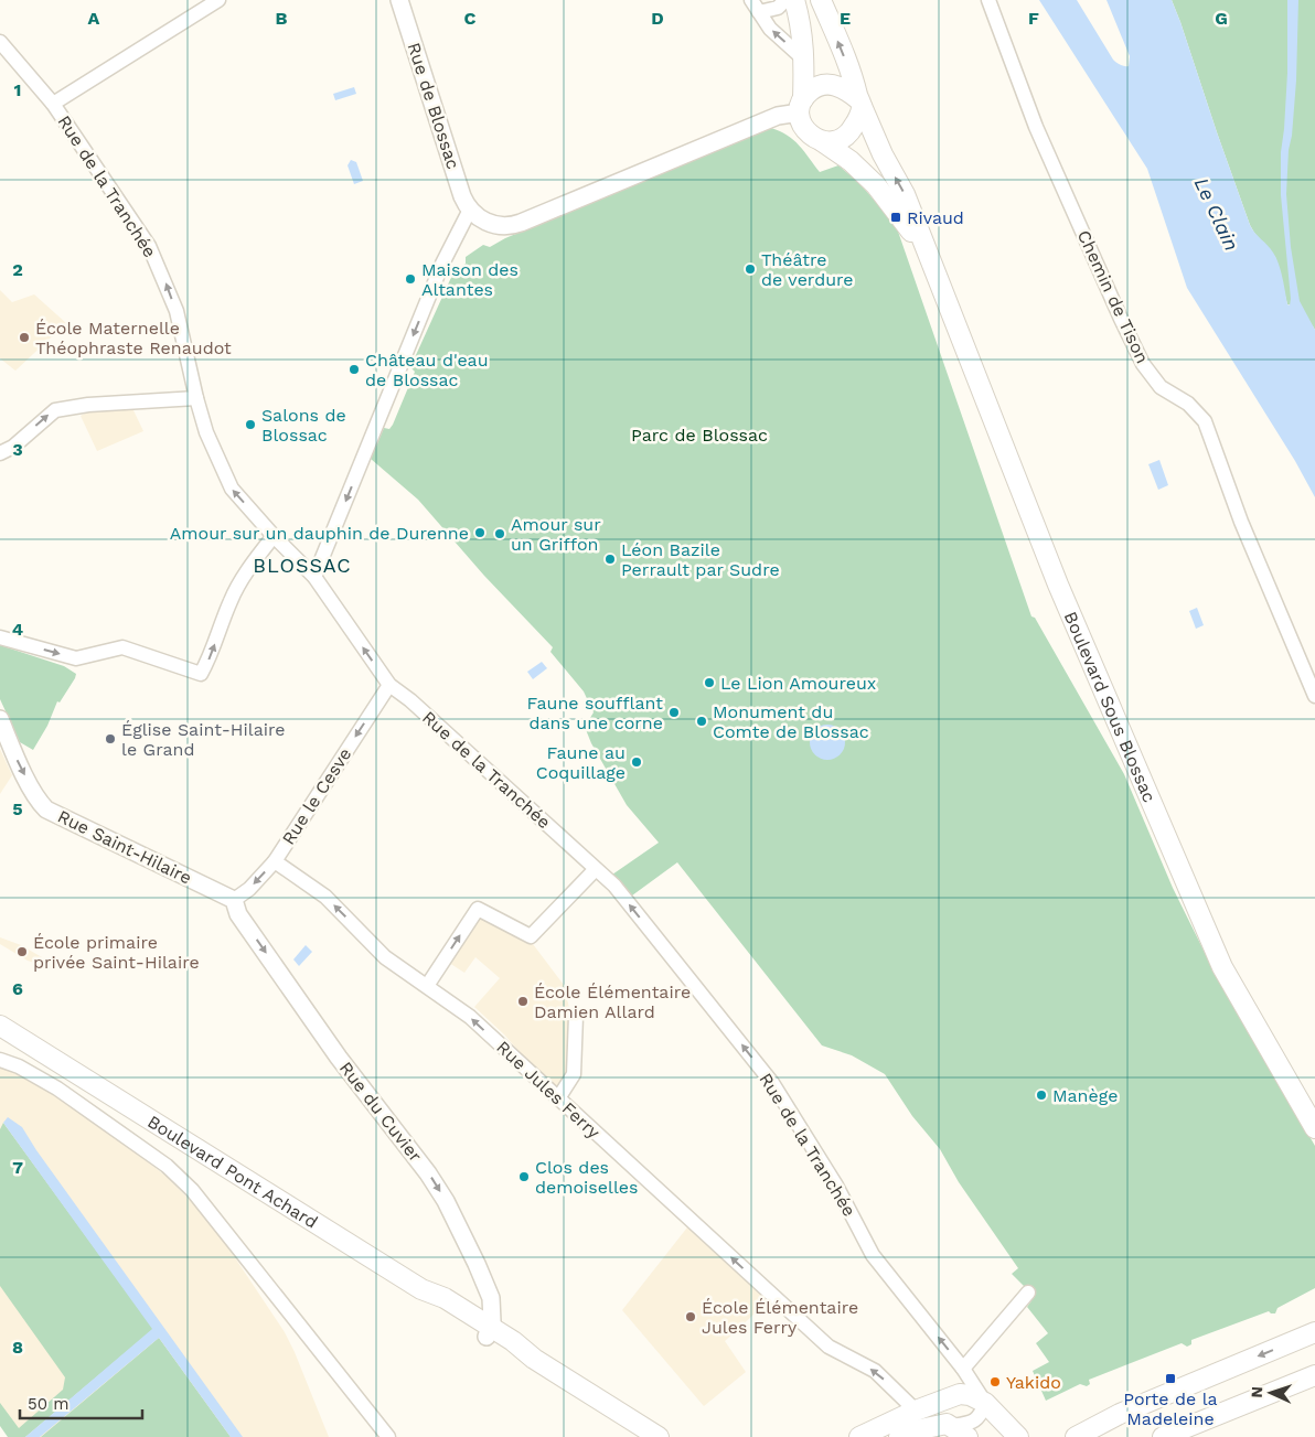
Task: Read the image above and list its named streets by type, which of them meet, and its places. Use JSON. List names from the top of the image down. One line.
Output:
{"streets":{"main road":["Boulevard Sous Blossac","Boulevard Pont Achard"],"street":["Rue de Blossac","Rue de la Tranchée","Chemin de Tison","Rue le Cesve","Rue Saint-Hilaire","Rue Jules Ferry","Rue du Cuvier"]},"crossings":[["Rue de la Tranchée","Rue le Cesve"],["Rue le Cesve","Rue Saint-Hilaire"],["Rue le Cesve","Rue Jules Ferry"],["Rue le Cesve","Rue du Cuvier"],["Rue Saint-Hilaire","Rue du Cuvier"],["Rue du Cuvier","Boulevard Pont Achard"]],"one_way":["Rue de la Tranchée","Rue le Cesve","Rue Saint-Hilaire","Rue Jules Ferry","Rue du Cuvier"],"districts":["BLOSSAC"],"water":["Le Clain"],"parks":["Parc de Blossac"],"places":{"transit":["Rivaud","Porte de la Madeleine"],"other":["Théâtre de verdure","Maison des Altantes","École Maternelle Théophraste Renaudot","Château d'eau de Blossac","Salons de Blossac","Amour sur un dauphin de Durenne","Amour sur un Griffon","Léon Bazile Perrault par Sudre","Le Lion Amoureux","Faune soufflant dans une corne","Monument du Comte de Blossac","Église Saint-Hilaire le Grand","Faune au Coquillage","École primaire privée Saint-Hilaire","École Élémentaire Damien Allard","Manège","Clos des demoiselles","École Élémentaire Jules Ferry","Yakido"]},"scale_bar":"50 m","north":"left","grid":{"columns":["A","B","C","D","E","F","G"],"rows":["1","2","3","4","5","6","7","8"]}}
